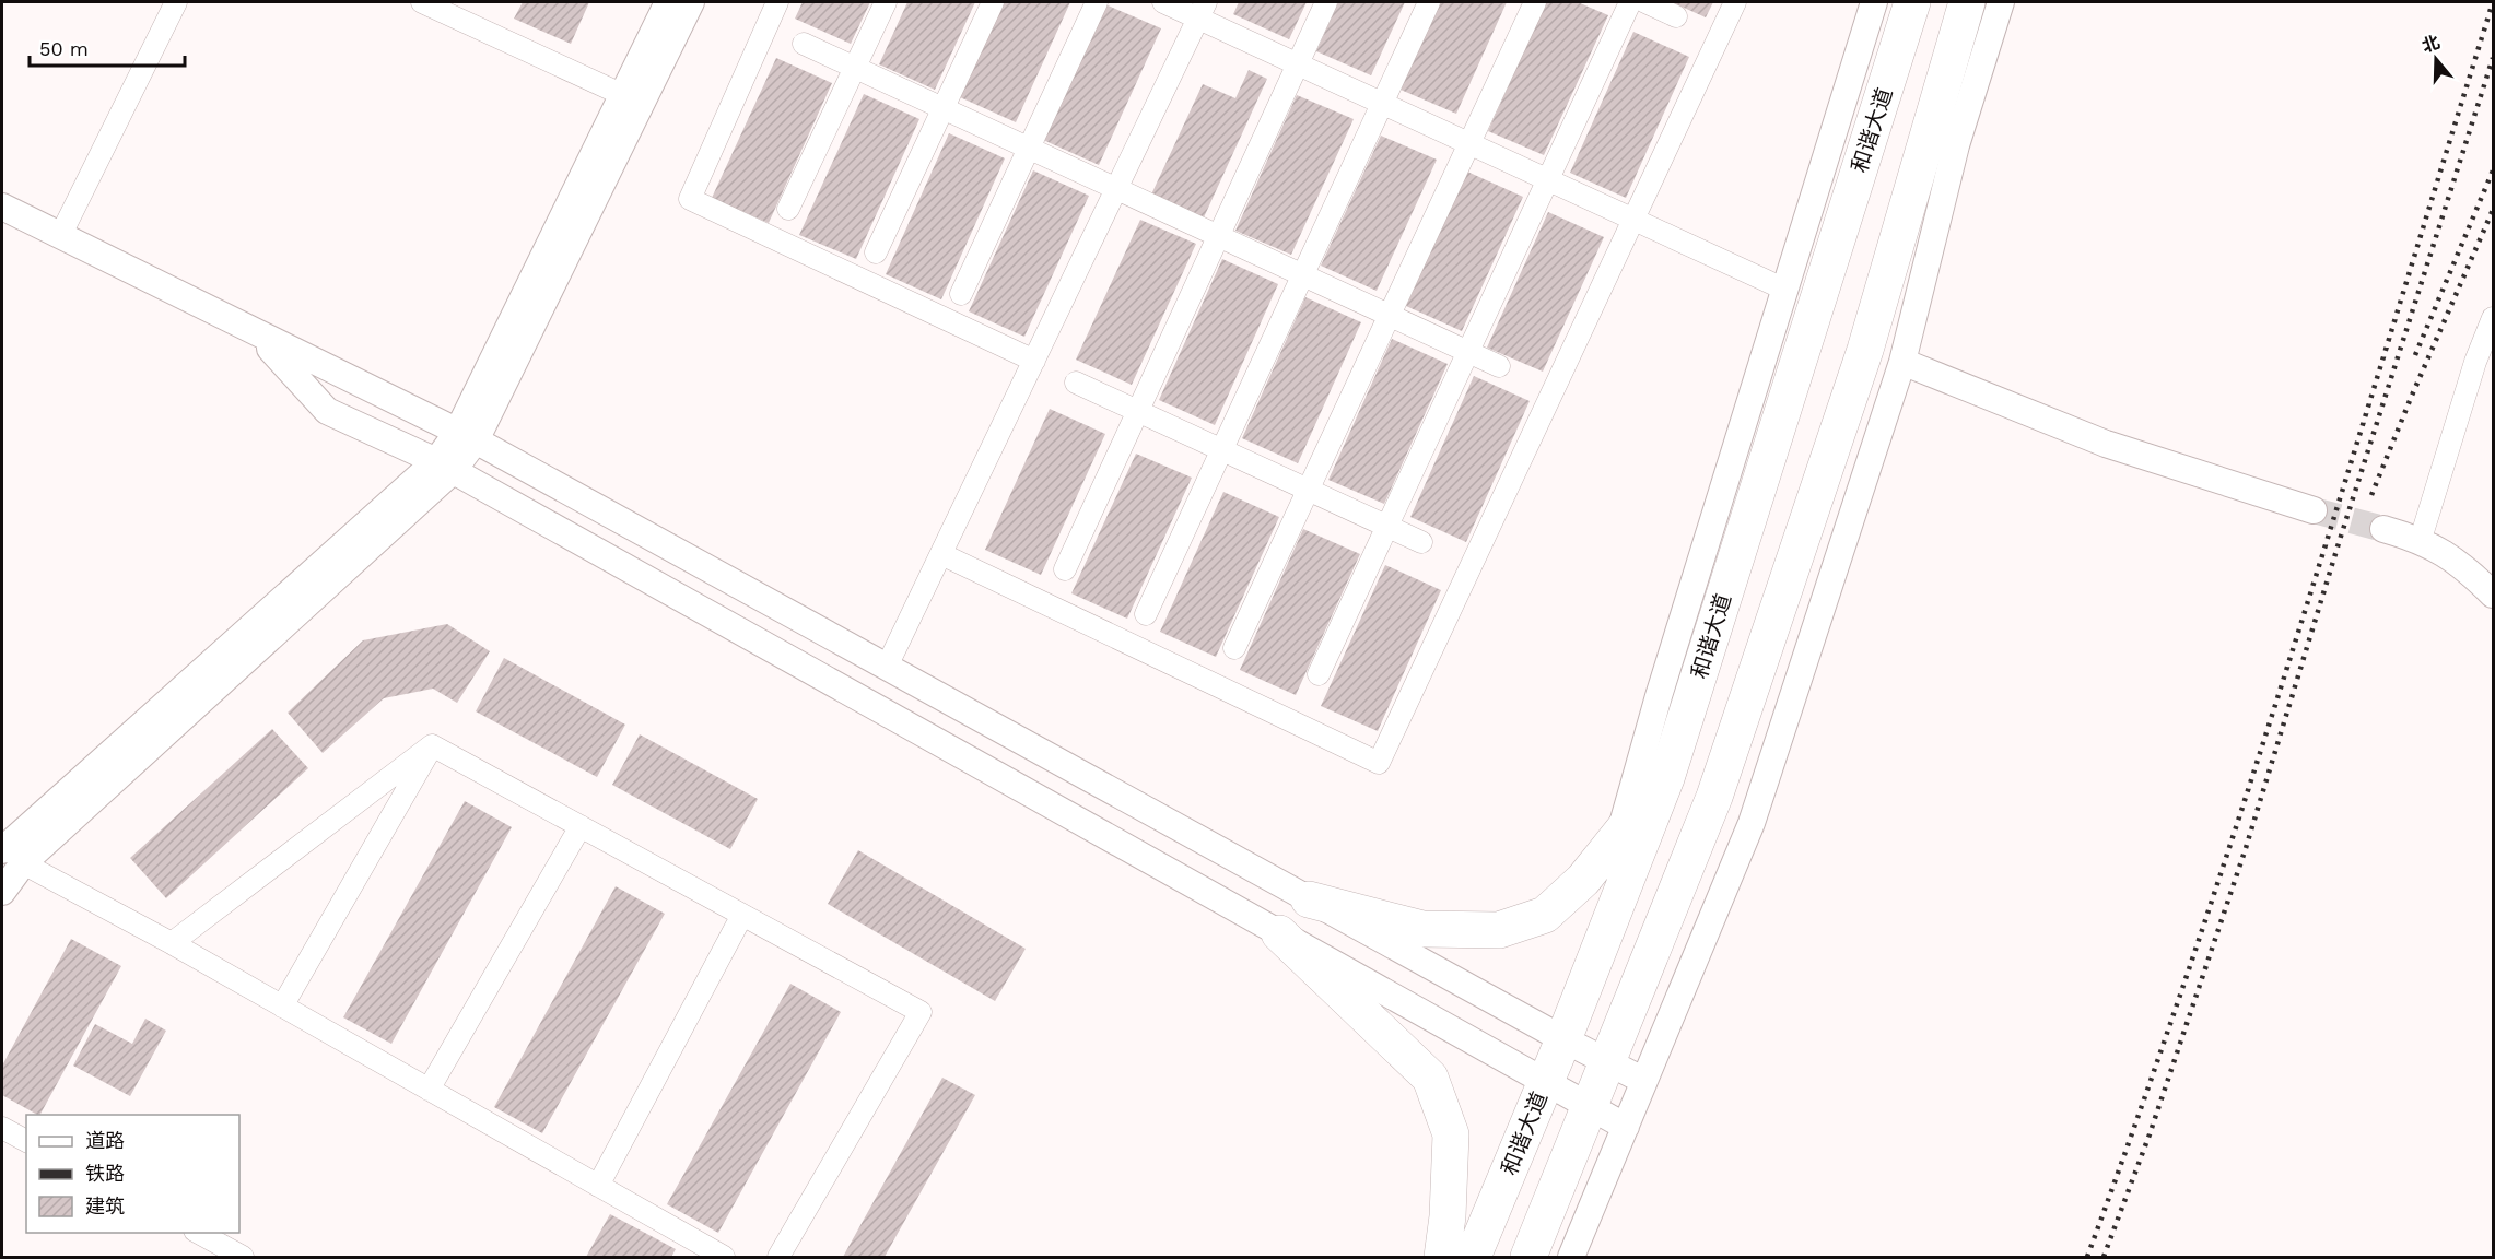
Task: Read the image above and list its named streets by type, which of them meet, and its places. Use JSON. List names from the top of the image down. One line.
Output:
{"streets":{"highway":["和谐大道"]},"legend":["道路","铁路","建筑"],"scale_bar":"50 m","north":"top"}
